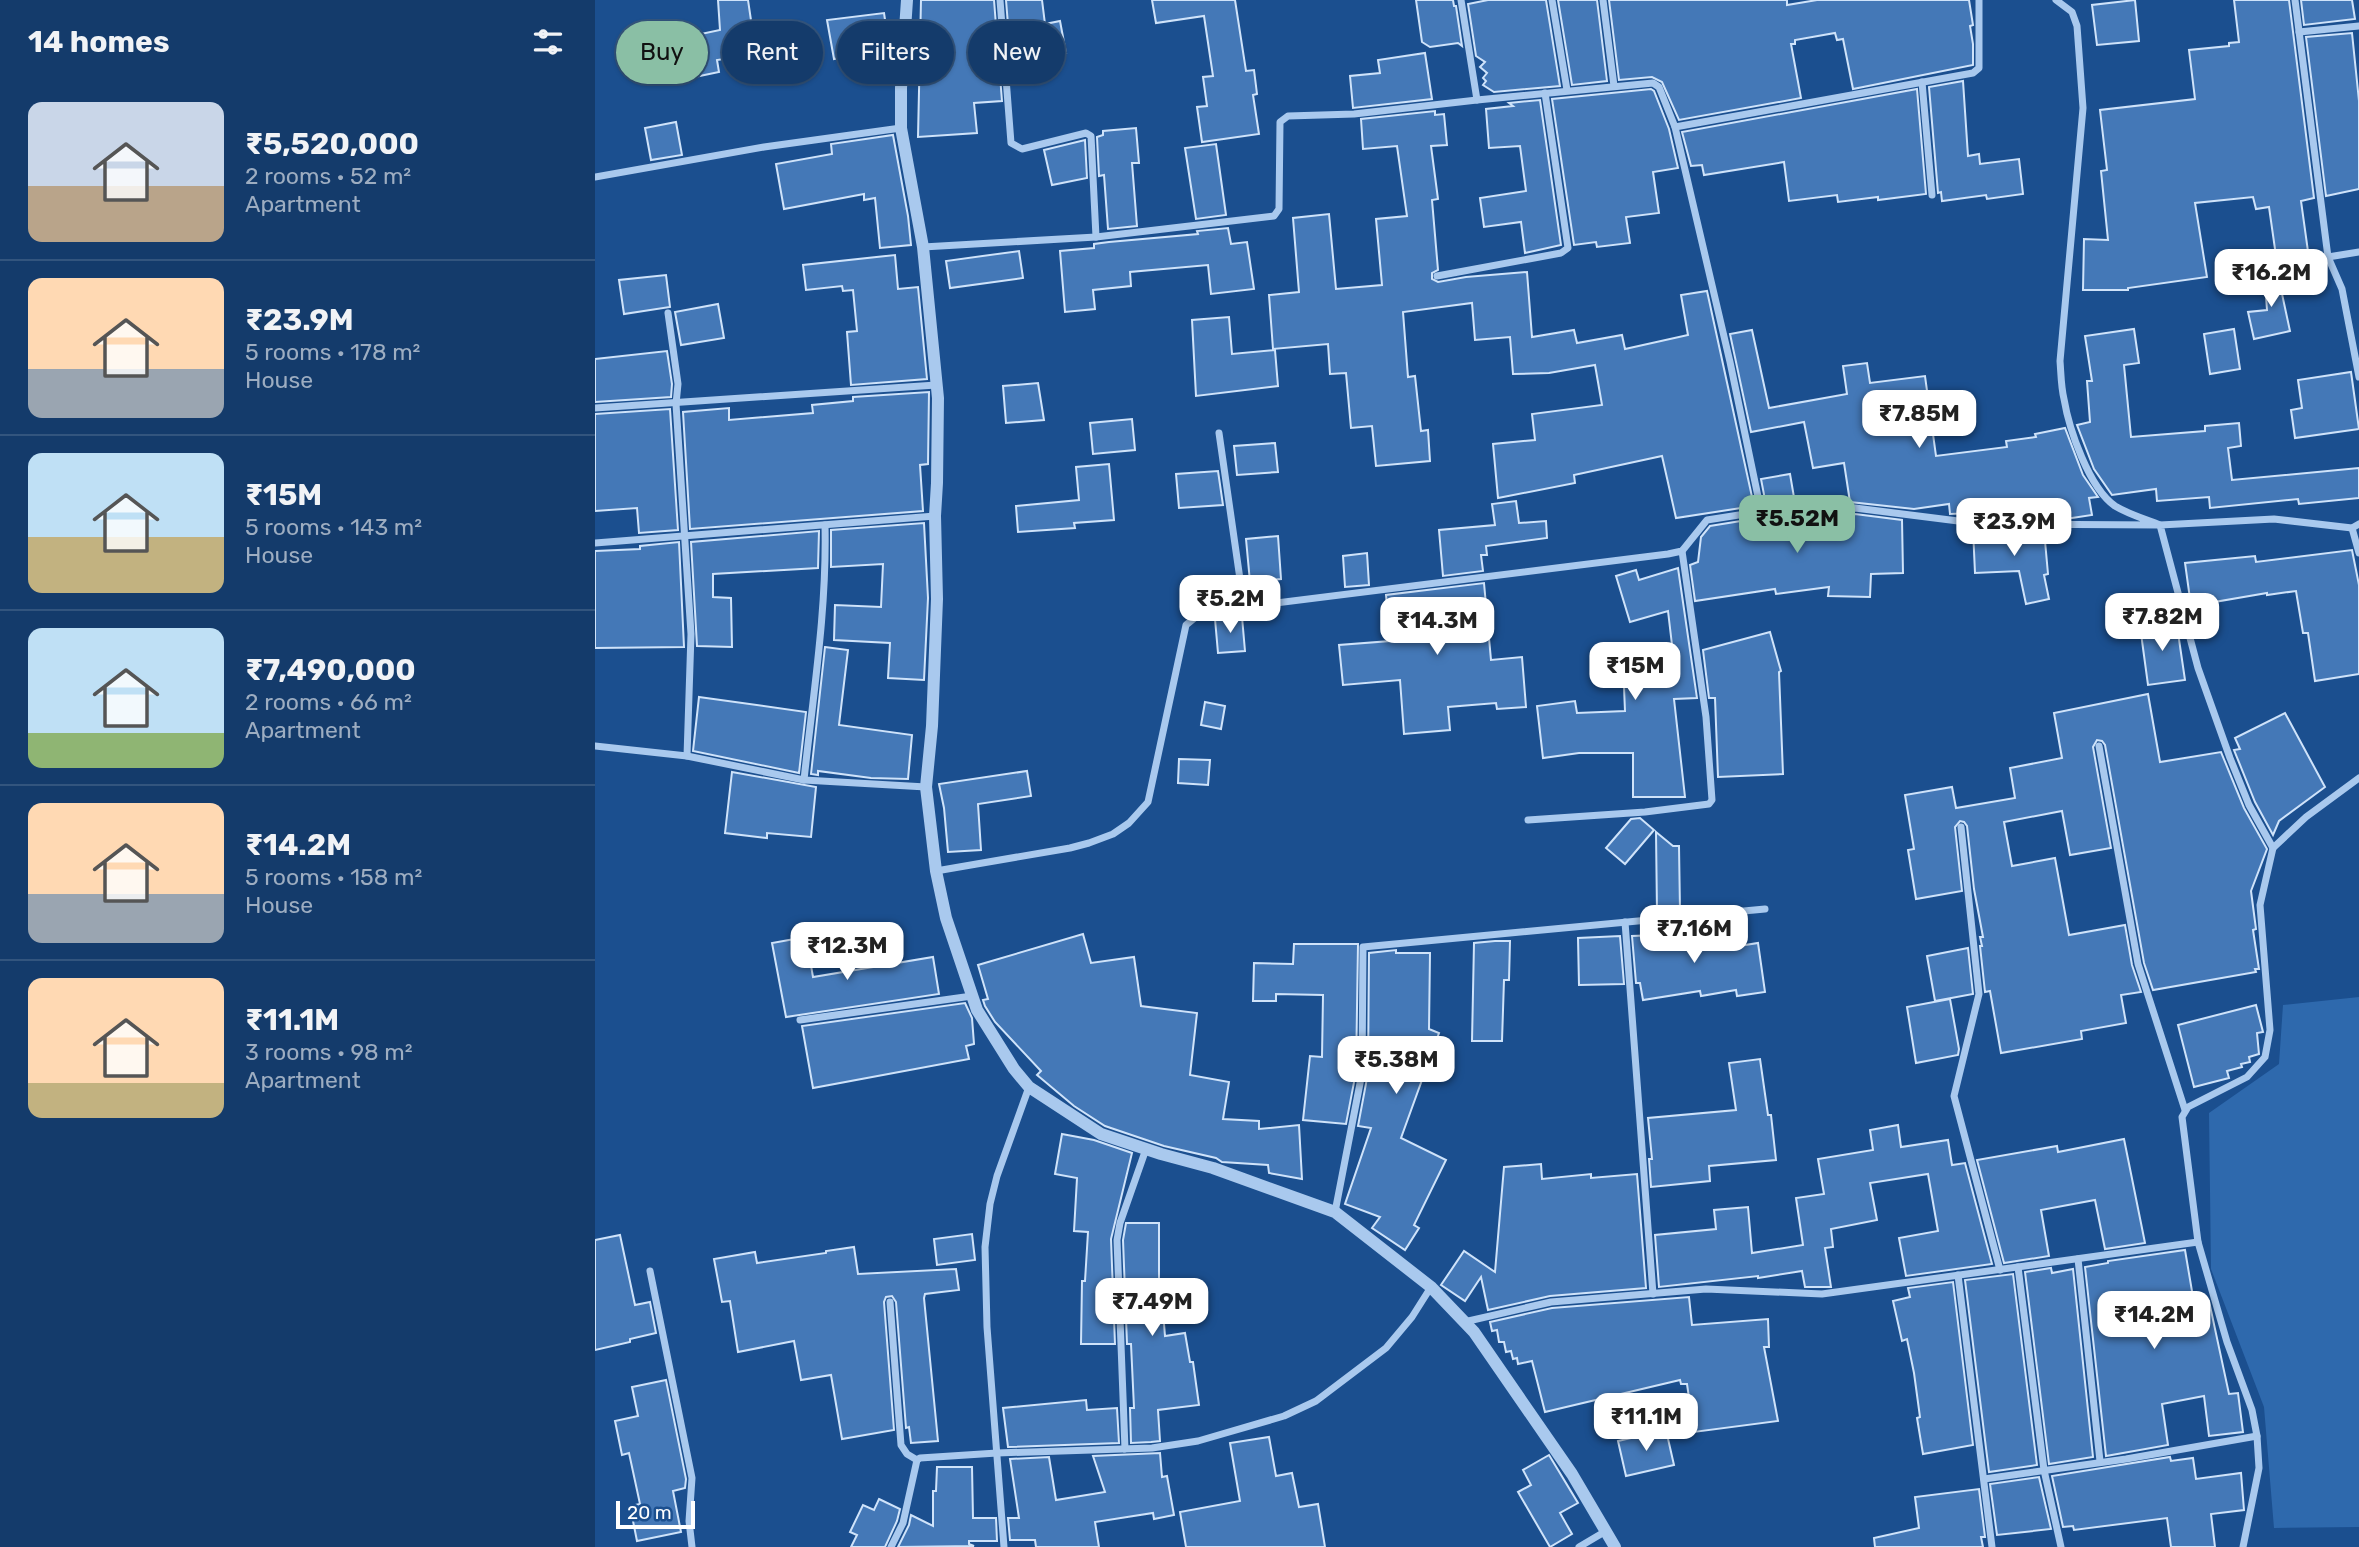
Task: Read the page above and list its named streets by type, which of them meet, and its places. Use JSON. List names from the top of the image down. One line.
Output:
{"scale_bar":"20 m","page":{"heading":"14 homes","chip":["Buy","Rent","Filters","New"],"list":[{"name":"₹5,520,000","note":"2 rooms · 52 m² · Apartment"},{"name":"₹23.9M","note":"5 rooms · 178 m² · House"},{"name":"₹15M","note":"5 rooms · 143 m² · House"},{"name":"₹7,490,000","note":"2 rooms · 66 m² · Apartment"},{"name":"₹14.2M","note":"5 rooms · 158 m² · House"},{"name":"₹11.1M","note":"3 rooms · 98 m² · Apartment"}],"price":["₹16.2M","₹7.85M","₹5.52M","₹23.9M","₹5.2M","₹7.82M","₹14.3M","₹15M","₹7.16M","₹12.3M","₹5.38M","₹7.49M","₹14.2M","₹11.1M"],"scale":"20 m"}}
